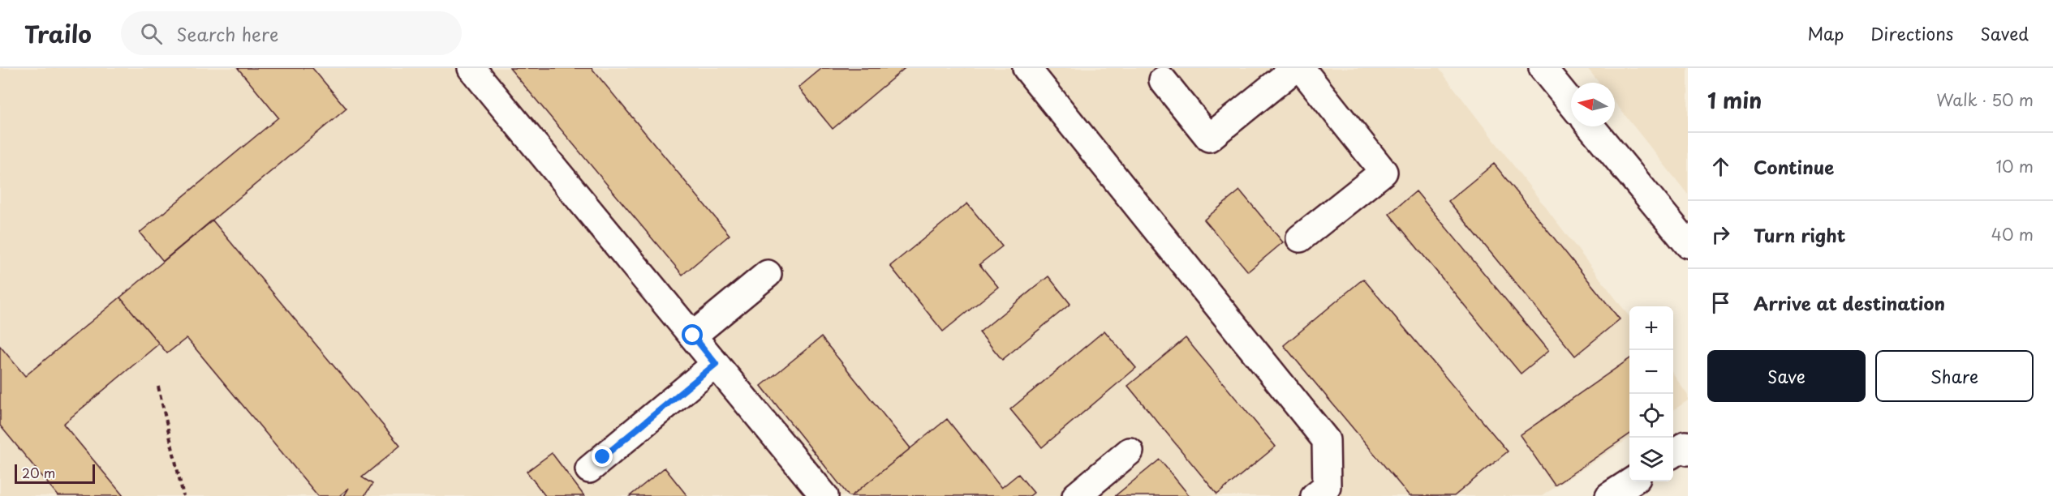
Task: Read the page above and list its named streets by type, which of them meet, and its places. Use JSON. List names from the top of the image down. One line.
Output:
{"scale_bar":"20 m","north":"left","page":{"header":"Trailo","search":"Search here","nav":["Map","Directions","Saved"],"heading":["1 min","Walk · 50 m"],"list":[["Continue","10 m"],["Turn right","40 m"],"Arrive at destination"],"map_buttons":["+","−"],"buttons":["Save","Share"],"scale":"20 m"}}
